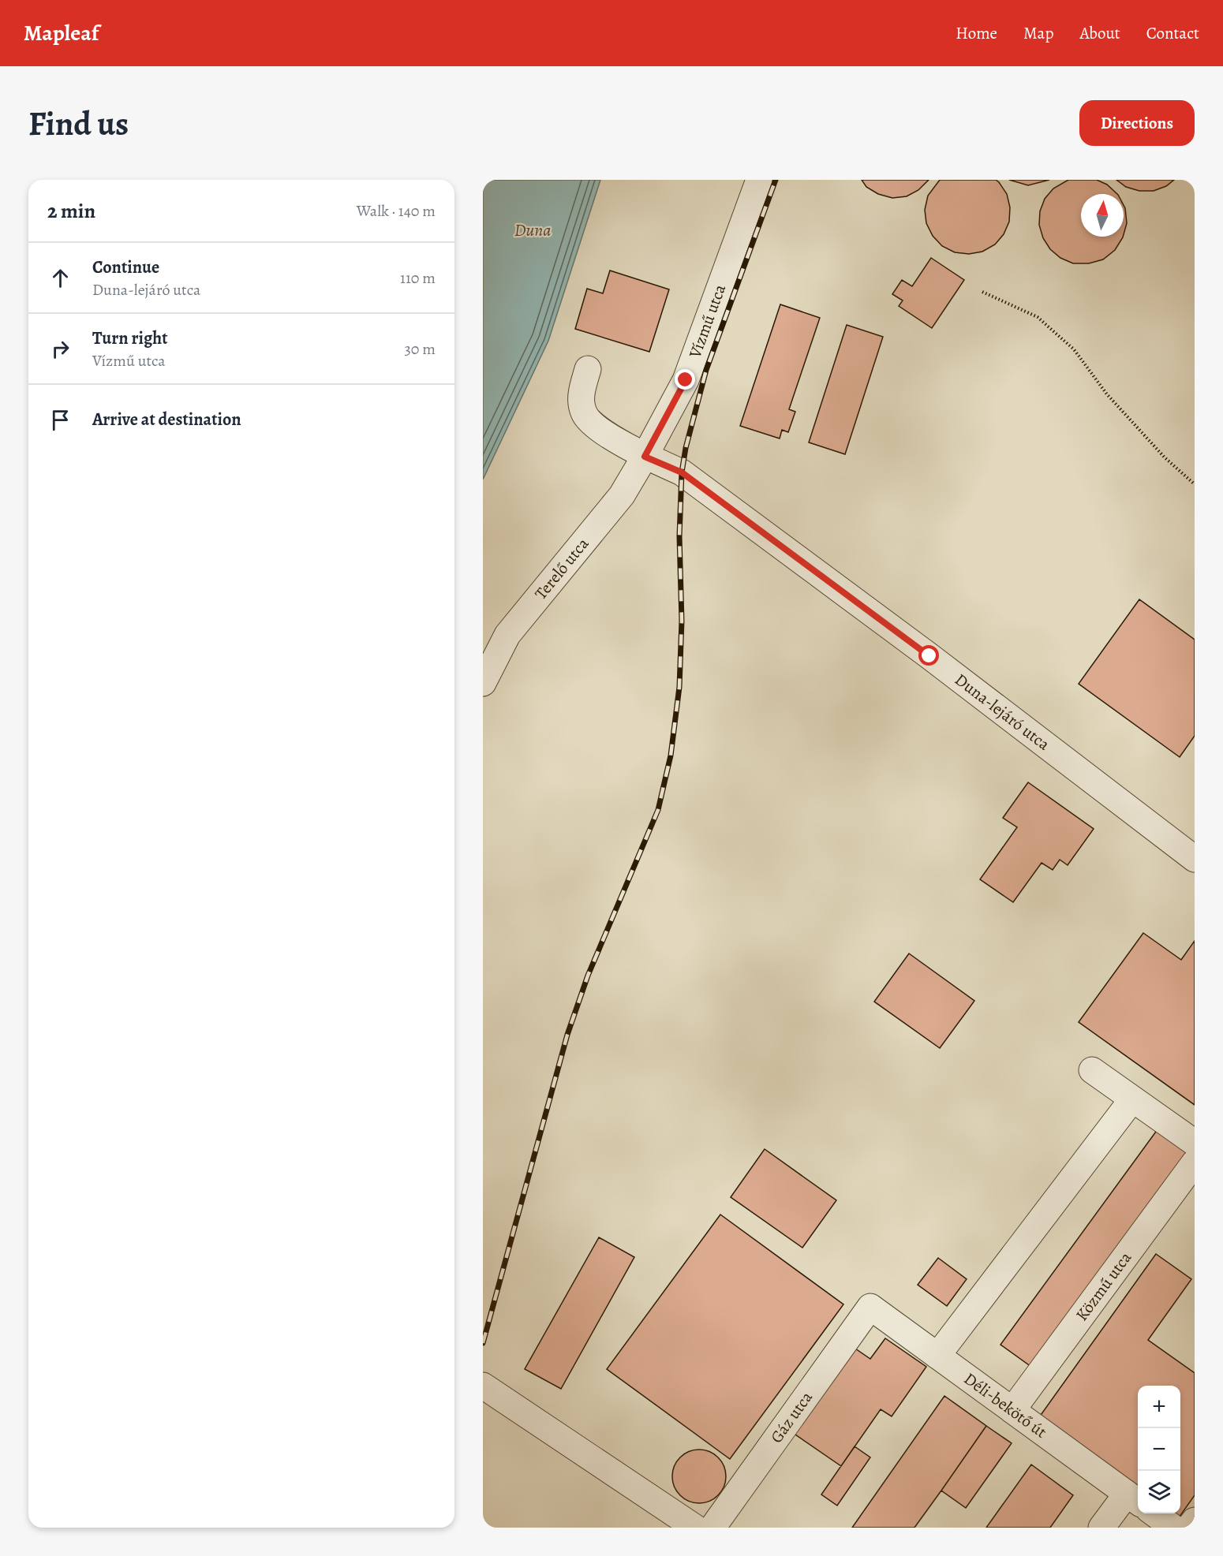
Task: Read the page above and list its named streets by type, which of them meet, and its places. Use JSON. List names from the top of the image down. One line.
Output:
{"streets":{"street":["Vízmű utca","Terelő utca","Duna-lejáró utca","Közmű utca","Déli-bekötő út","Gáz utca"]},"crossings":[["Vízmű utca","Terelő utca"],["Vízmű utca","Duna-lejáró utca"],["Terelő utca","Duna-lejáró utca"],["Közmű utca","Déli-bekötő út"],["Déli-bekötő út","Gáz utca"]],"water":["Duna"],"north":"top","page":{"header":"Mapleaf","nav":["Home","Map","About","Contact"],"buttons":"Directions","title":"Find us","heading":["2 min","Walk · 140 m"],"list":[["Continue","Duna-lejáró utca","110 m"],["Turn right","Vízmű utca","30 m"],"Arrive at destination"],"map_buttons":["+","−"]}}
